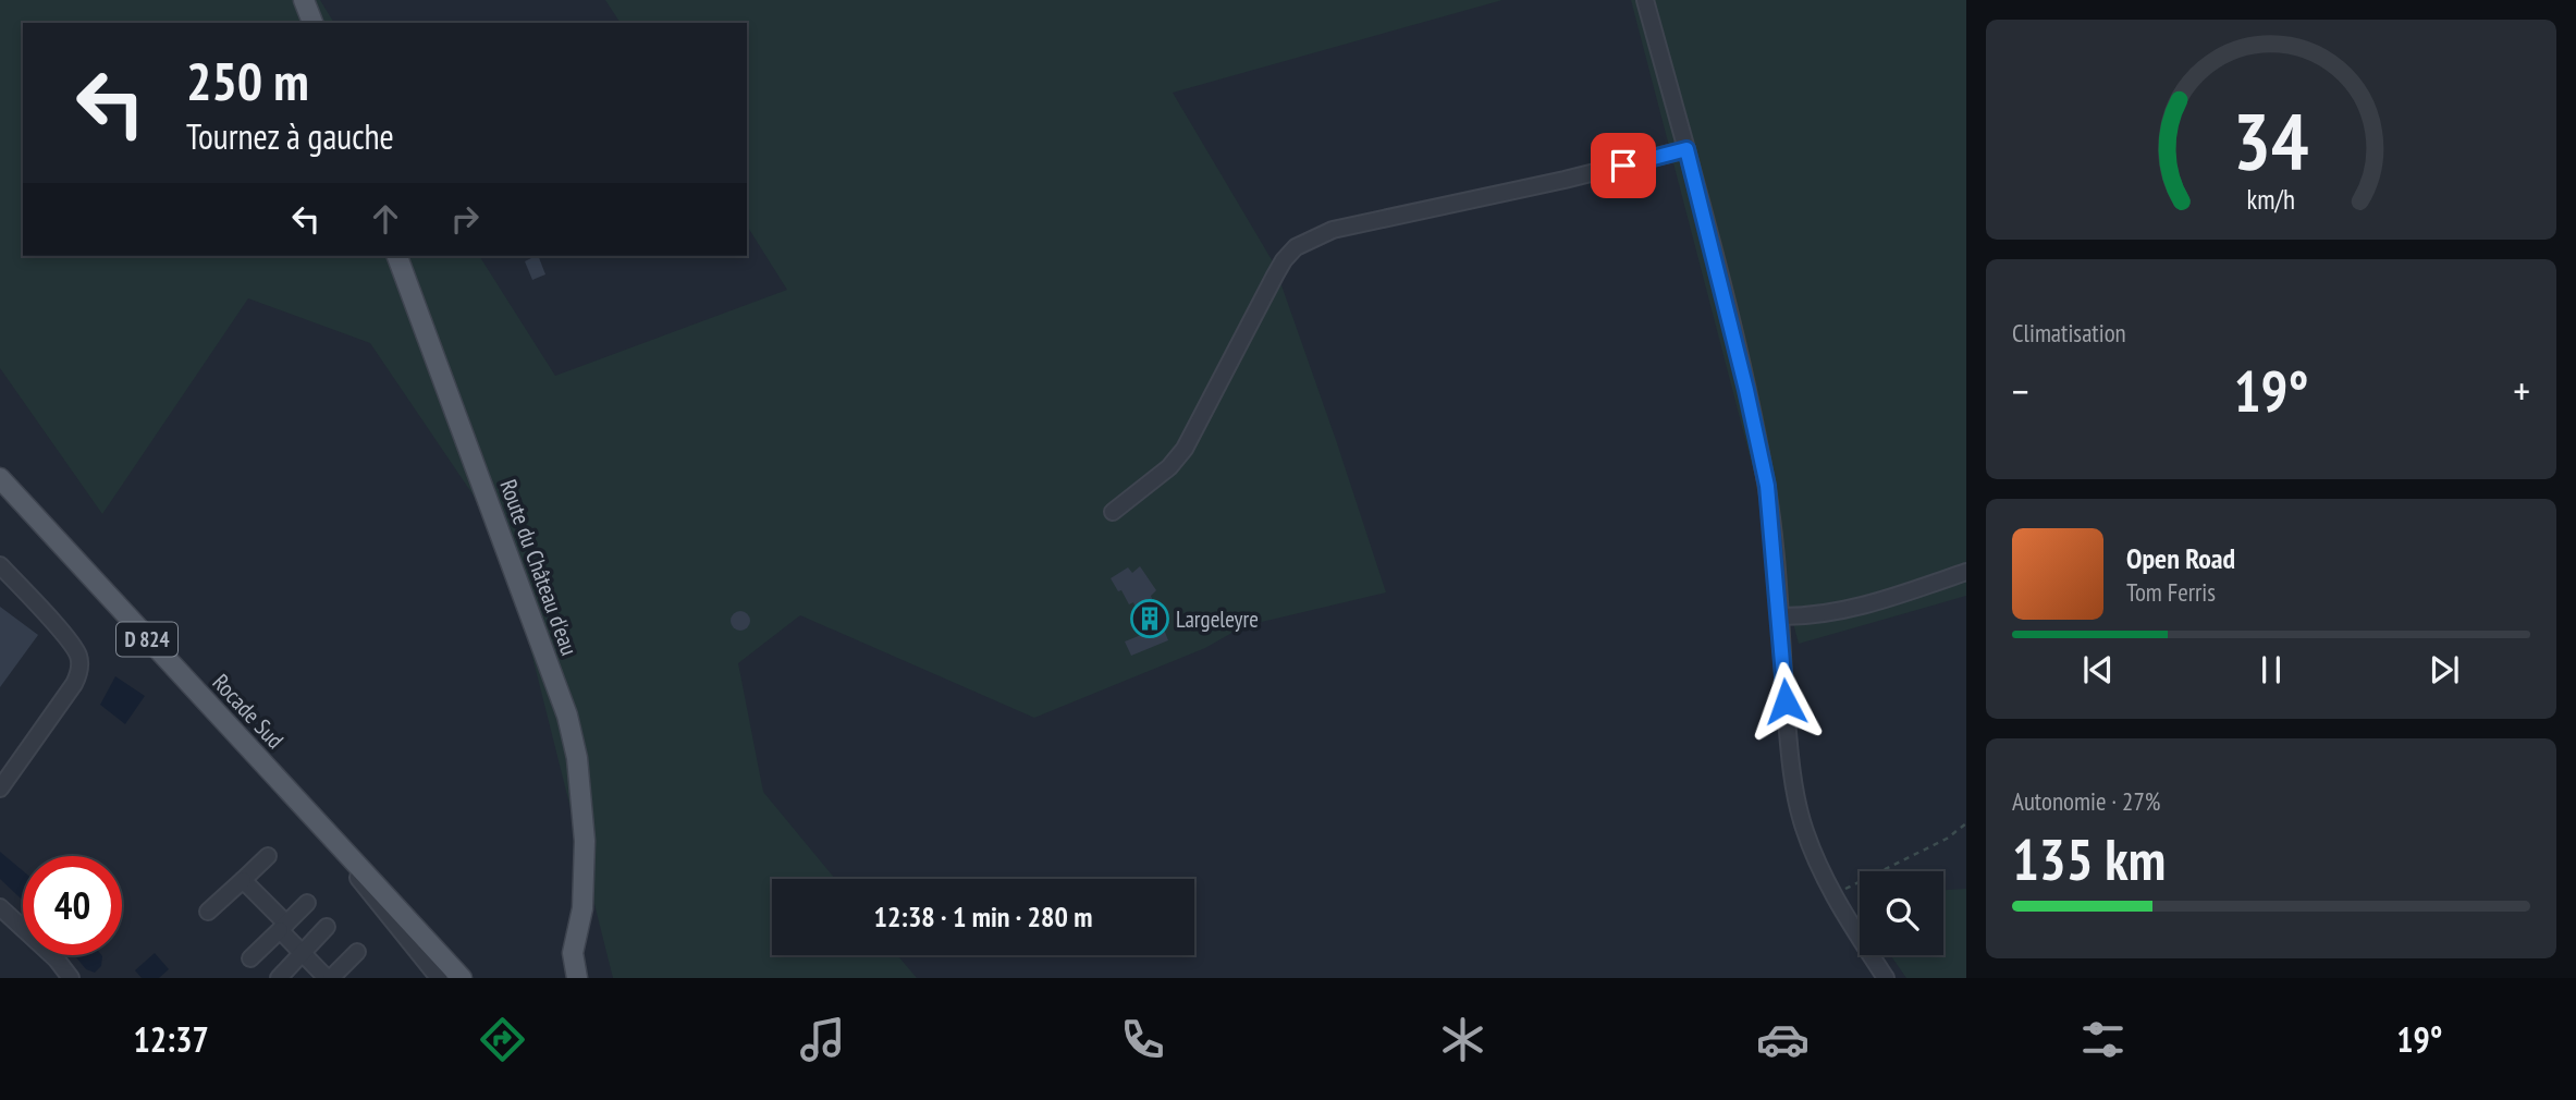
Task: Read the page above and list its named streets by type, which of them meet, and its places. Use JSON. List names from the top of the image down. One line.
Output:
{"streets":{"main road":["Route du Château d'eau","D 824","Rocade Sud"]},"places":{"building":["Largeleyre"]},"page":{"turn":["250 m","Tournez à gauche"],"tile":["Climatisation",["Autonomie · 27%","135 km"]],"heat":["−","19°","+"],"song":["Open Road","Tom Ferris"],"limit":"40","trip":"12:38 · 1 min · 280 m","tabs":["12:37","19°"],"gauge":["34","km/h"]}}
